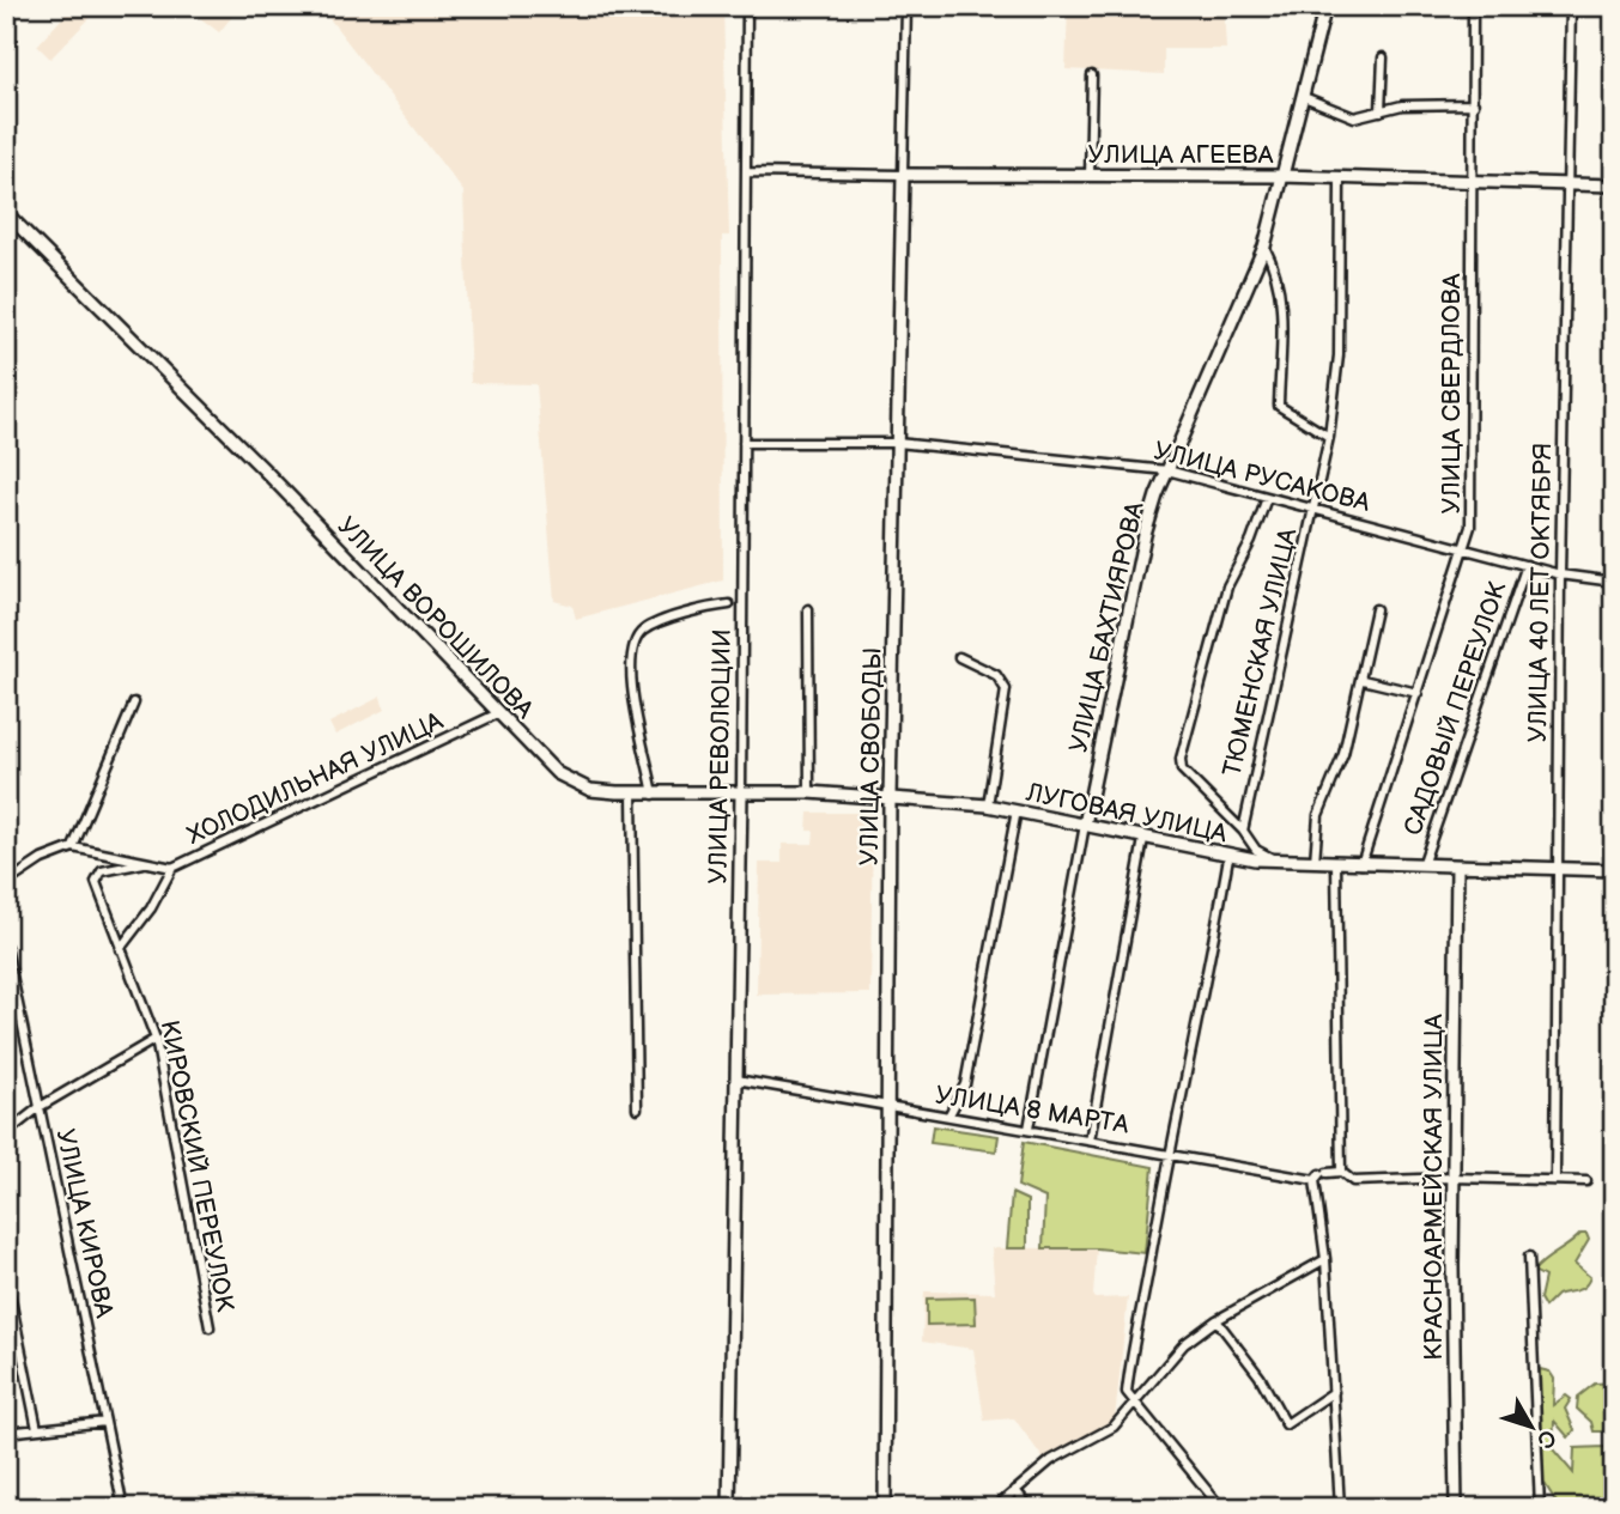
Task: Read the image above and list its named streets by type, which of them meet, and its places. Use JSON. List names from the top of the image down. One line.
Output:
{"streets":{"main road":["УЛИЦА АГЕЕВА","УЛИЦА ВОРОШИЛОВА","УЛИЦА БАХТИЯРОВА","УЛИЦА РЕВОЛЮЦИИ","УЛИЦА СВОБОДЫ","ЛУГОВАЯ УЛИЦА","КРАСНОАРМЕЙСКАЯ УЛИЦА"],"street":["УЛИЦА СВЕРДЛОВА","УЛИЦА РУСАКОВА","УЛИЦА 40 ЛЕТ ОКТЯБРЯ","ТЮМЕНСКАЯ УЛИЦА","САДОВЫЙ ПЕРЕУЛОК","ХОЛОДИЛЬНАЯ УЛИЦА","УЛИЦА 8 МАРТА","КИРОВСКИЙ ПЕРЕУЛОК","УЛИЦА КИРОВА"]},"crossings":[["УЛИЦА АГЕЕВА","УЛИЦА СВЕРДЛОВА"],["УЛИЦА АГЕЕВА","УЛИЦА 40 ЛЕТ ОКТЯБРЯ"],["УЛИЦА АГЕЕВА","УЛИЦА БАХТИЯРОВА"],["УЛИЦА АГЕЕВА","ТЮМЕНСКАЯ УЛИЦА"],["УЛИЦА АГЕЕВА","УЛИЦА РЕВОЛЮЦИИ"],["УЛИЦА АГЕЕВА","УЛИЦА СВОБОДЫ"],["УЛИЦА СВЕРДЛОВА","УЛИЦА РУСАКОВА"],["УЛИЦА СВЕРДЛОВА","ЛУГОВАЯ УЛИЦА"],["УЛИЦА РУСАКОВА","УЛИЦА 40 ЛЕТ ОКТЯБРЯ"],["УЛИЦА РУСАКОВА","УЛИЦА БАХТИЯРОВА"],["УЛИЦА РУСАКОВА","ТЮМЕНСКАЯ УЛИЦА"],["УЛИЦА РУСАКОВА","САДОВЫЙ ПЕРЕУЛОК"],["УЛИЦА РУСАКОВА","УЛИЦА РЕВОЛЮЦИИ"],["УЛИЦА РУСАКОВА","УЛИЦА СВОБОДЫ"],["УЛИЦА 40 ЛЕТ ОКТЯБРЯ","ЛУГОВАЯ УЛИЦА"],["УЛИЦА 40 ЛЕТ ОКТЯБРЯ","УЛИЦА 8 МАРТА"],["УЛИЦА ВОРОШИЛОВА","ХОЛОДИЛЬНАЯ УЛИЦА"],["УЛИЦА ВОРОШИЛОВА","ЛУГОВАЯ УЛИЦА"],["УЛИЦА БАХТИЯРОВА","ЛУГОВАЯ УЛИЦА"],["УЛИЦА БАХТИЯРОВА","УЛИЦА 8 МАРТА"],["САДОВЫЙ ПЕРЕУЛОК","ЛУГОВАЯ УЛИЦА"],["УЛИЦА РЕВОЛЮЦИИ","ЛУГОВАЯ УЛИЦА"],["УЛИЦА РЕВОЛЮЦИИ","УЛИЦА 8 МАРТА"],["УЛИЦА СВОБОДЫ","ЛУГОВАЯ УЛИЦА"],["УЛИЦА СВОБОДЫ","УЛИЦА 8 МАРТА"],["ХОЛОДИЛЬНАЯ УЛИЦА","КИРОВСКИЙ ПЕРЕУЛОК"],["ЛУГОВАЯ УЛИЦА","КРАСНОАРМЕЙСКАЯ УЛИЦА"],["УЛИЦА 8 МАРТА","КРАСНОАРМЕЙСКАЯ УЛИЦА"]],"north":"bottom right"}
